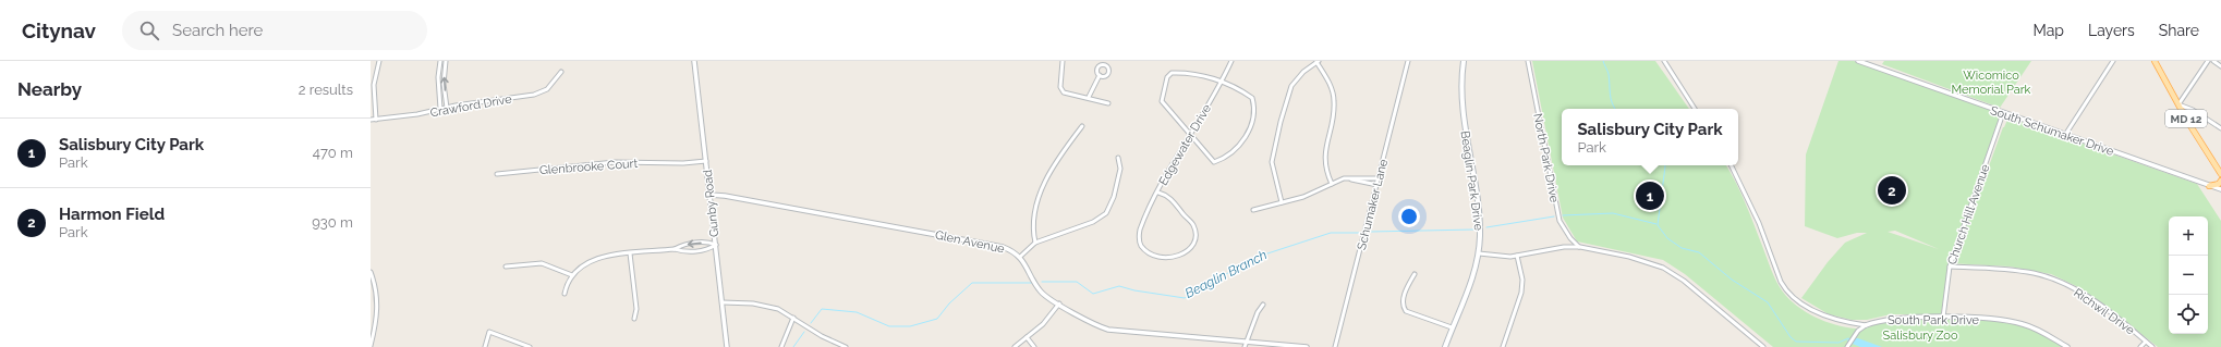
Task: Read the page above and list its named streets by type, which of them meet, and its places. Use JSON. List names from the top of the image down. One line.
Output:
{"streets":{"main road":["MD 12","Beaglin Park Drive"],"street":["Crawford Drive","South Schumaker Drive","Edgewater Drive","North Park Drive","Glenbrooke Court","Gunby Road","Schumaker Lane","Church Hill Avenue","Glen Avenue","Richwil Drive","South Park Drive"]},"crossings":[["South Schumaker Drive","Church Hill Avenue"],["Glenbrooke Court","Gunby Road"],["Gunby Road","Glen Avenue"],["Church Hill Avenue","Richwil Drive"],["Church Hill Avenue","South Park Drive"]],"water":["Beaglin Branch"],"parks":["Wicomico Memorial Park","Salisbury Zoo"],"page":{"header":"Citynav","search":"Search here","nav":["Map","Layers","Share"],"heading":["Nearby","2 results"],"popup":["Salisbury City Park","Park"],"list":[{"mark":"1","name":"Salisbury City Park","note":"Park","value":"470 m"},{"mark":"2","name":"Harmon Field","note":"Park","value":"930 m"}],"pins":["2","1"],"map_buttons":["+","−"]}}
